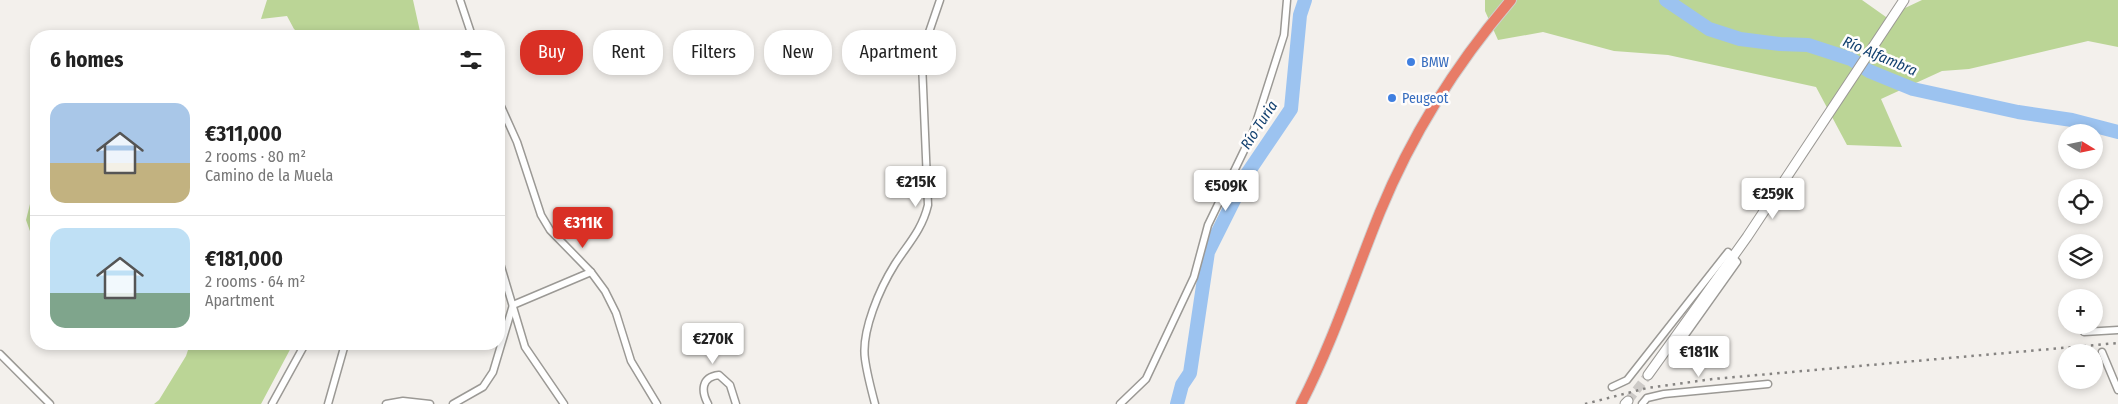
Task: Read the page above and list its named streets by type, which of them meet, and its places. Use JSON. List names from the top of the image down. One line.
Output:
{"water":["Río Alfambra","Río Turia"],"places":["BMW","Peugeot"],"north":"right","page":{"chip":["Buy","Rent","Filters","New","Apartment"],"heading":"6 homes","list":[{"name":"€311,000","note":"2 rooms · 80 m² · Camino de la Muela"},{"name":"€181,000","note":"2 rooms · 64 m² · Apartment"}],"map_buttons":["+","−"],"price":["€215K","€509K","€259K","€311K","€270K","€181K"]}}
